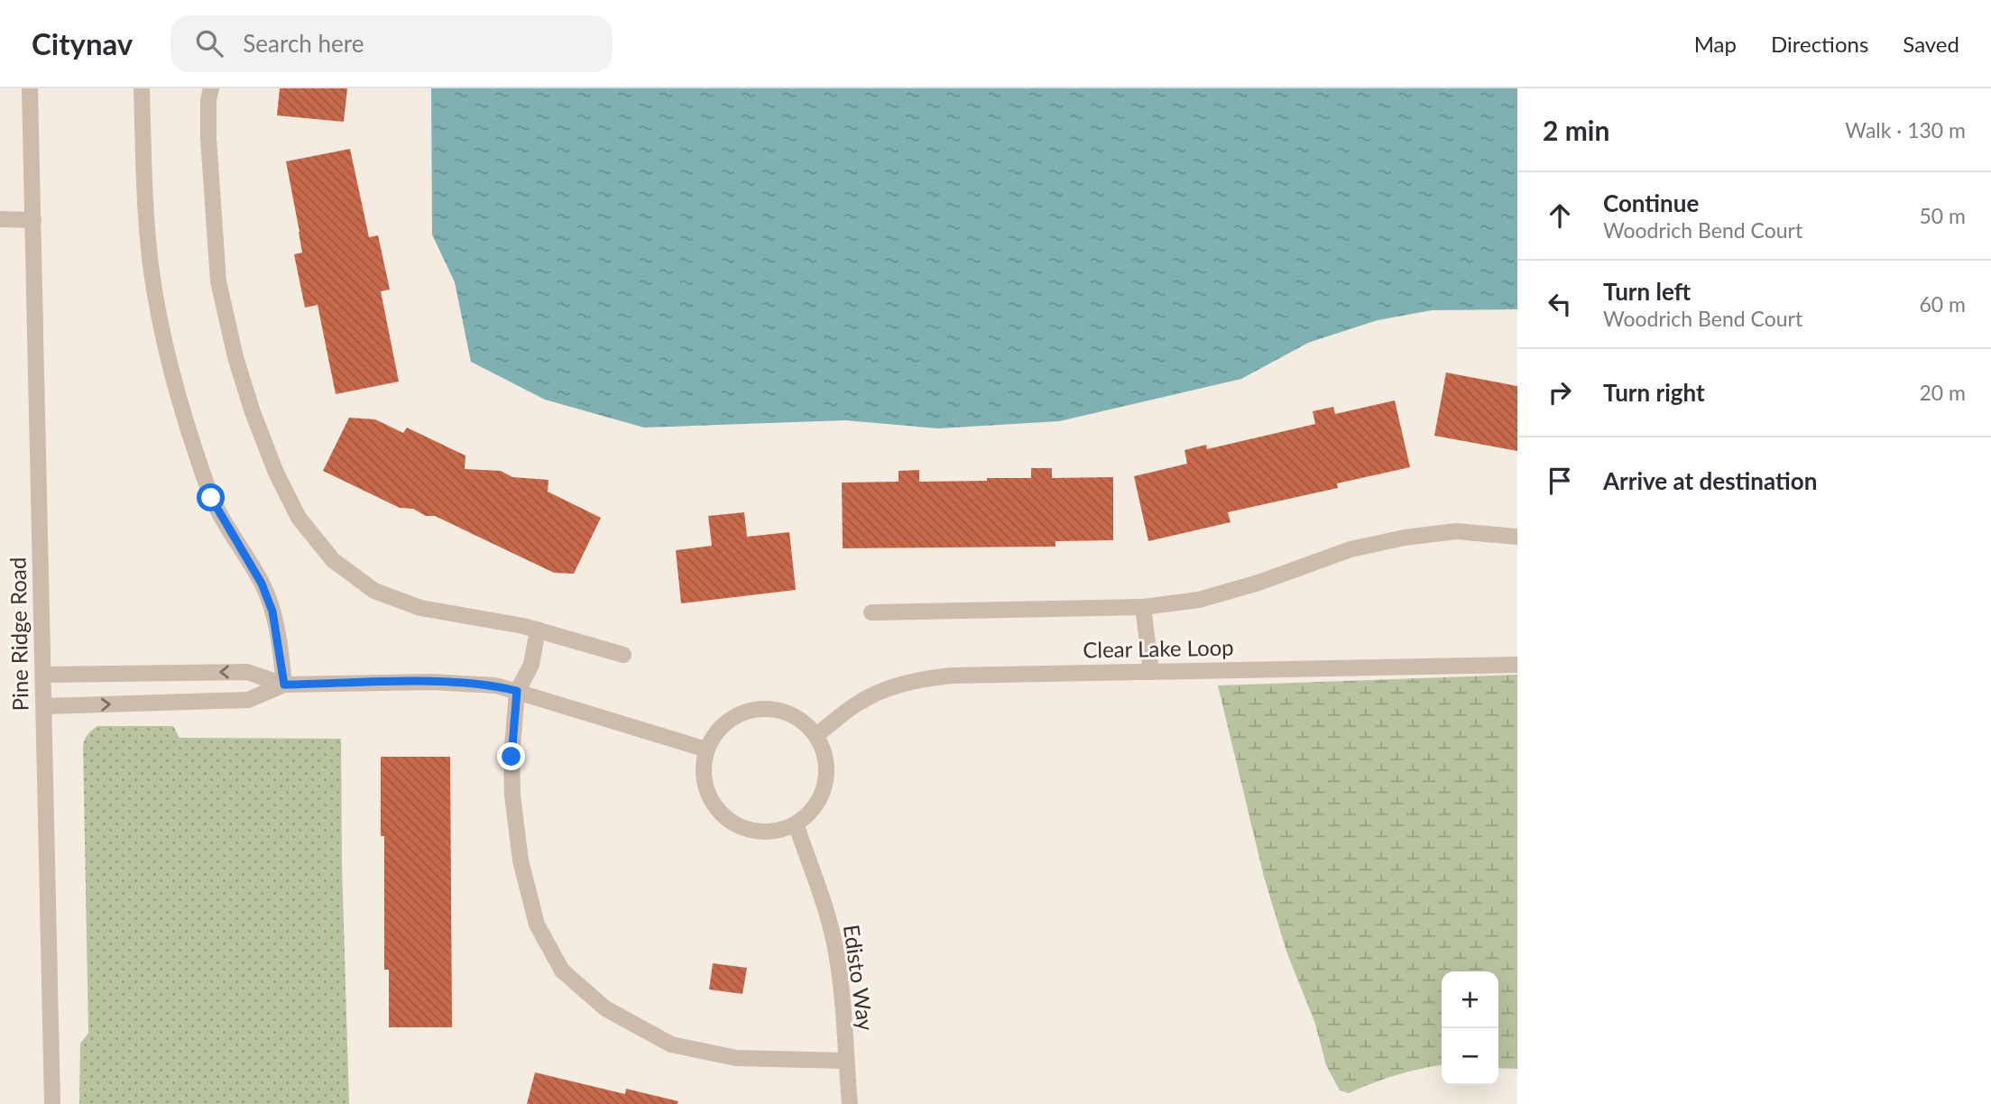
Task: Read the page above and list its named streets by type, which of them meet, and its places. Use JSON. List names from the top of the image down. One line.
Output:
{"streets":{"street":["Pine Ridge Road","Clear Lake Loop","Edisto Way"]},"crossings":[["Clear Lake Loop","Edisto Way"]],"page":{"header":"Citynav","search":"Search here","nav":["Map","Directions","Saved"],"heading":["2 min","Walk · 130 m"],"list":[["Continue","Woodrich Bend Court","50 m"],["Turn left","Woodrich Bend Court","60 m"],["Turn right","20 m"],"Arrive at destination"],"map_buttons":["+","−"]}}
